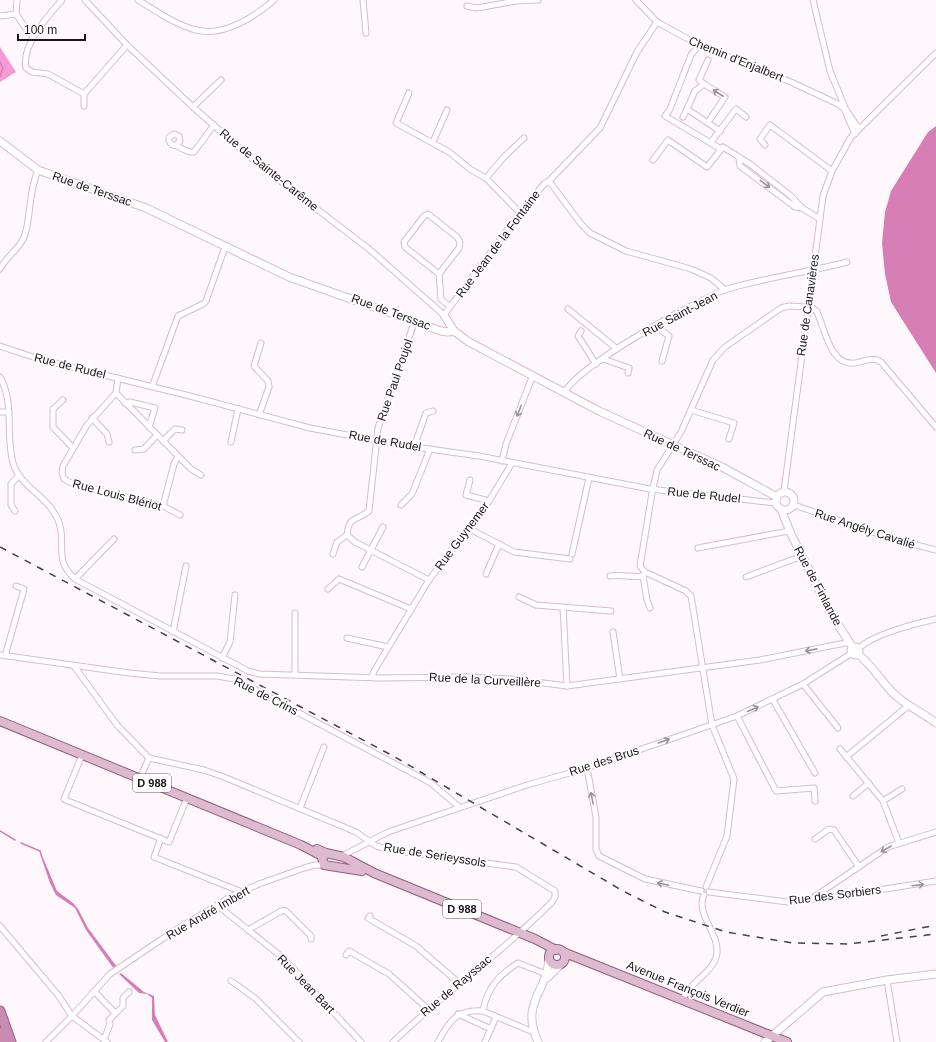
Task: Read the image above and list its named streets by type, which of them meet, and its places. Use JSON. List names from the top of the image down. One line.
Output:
{"streets":{"main road":["D 988","Avenue François Verdier"],"street":["Chemin d'Enjalbert","Rue de Sainte-Carême","Rue de Terssac","Rue Jean de la Fontaine","Rue de Canavières","Rue Saint-Jean","Rue de Rudel","Rue Paul Poujol","Rue Louis Blériot","Rue Angély Cavalié","Rue Guynemer","Rue de Finlande","Rue de la Curveillère","Rue de Crins","Rue des Brus","Rue de Serieyssols","Rue des Sorbiers","Rue André Imbert","Rue Jean Bart","Rue de Rayssac"]},"crossings":[["Chemin d'Enjalbert","Rue de Canavières"],["Rue de Sainte-Carême","Rue Jean de la Fontaine"],["Rue de Terssac","Rue Jean de la Fontaine"],["Rue de Terssac","Rue Saint-Jean"],["Rue de Terssac","Rue de Rudel"],["Rue de Terssac","Rue Paul Poujol"],["Rue de Terssac","Rue de Finlande"],["Rue Jean de la Fontaine","Rue Saint-Jean"],["Rue de Canavières","Rue Saint-Jean"],["Rue de Rudel","Rue Paul Poujol"],["Rue de Rudel","Rue Guynemer"],["Rue de Rudel","Rue de Finlande"],["Rue Guynemer","Rue de la Curveillère"],["Rue de Finlande","Rue de la Curveillère"],["Rue de Finlande","Rue des Brus"],["Rue de la Curveillère","Rue des Brus"],["Rue de Crins","Rue des Brus"],["Rue des Brus","D 988"],["Rue des Brus","Rue de Serieyssols"],["Rue des Brus","Rue des Sorbiers"],["D 988","Rue de Serieyssols"],["D 988","Rue André Imbert"],["D 988","Rue de Rayssac"],["D 988","Avenue François Verdier"],["Rue de Serieyssols","Rue de Rayssac"],["Rue André Imbert","Rue Jean Bart"]],"scale_bar":"100 m"}
